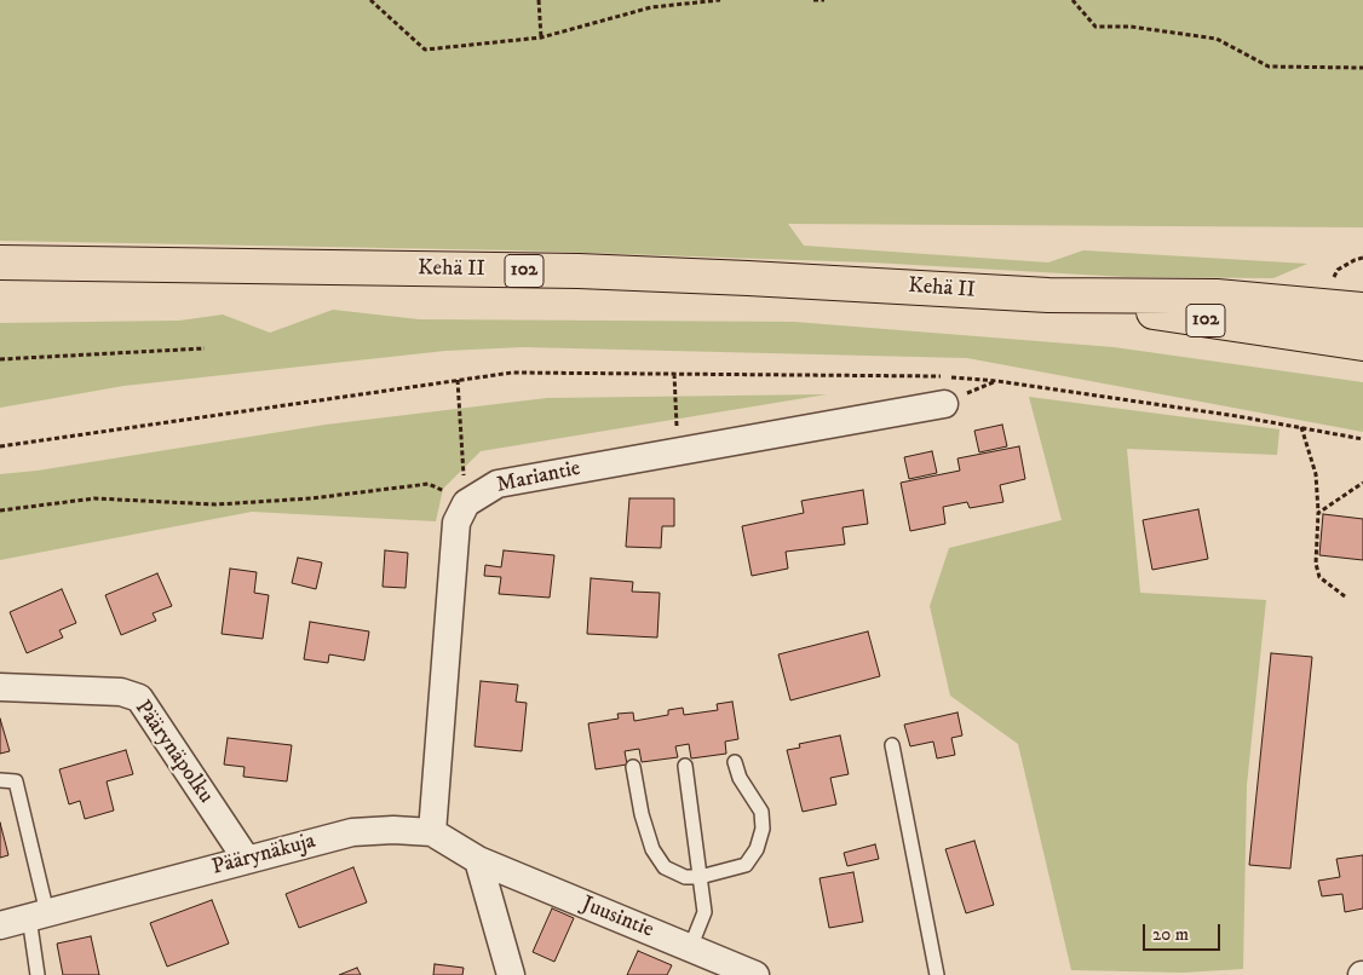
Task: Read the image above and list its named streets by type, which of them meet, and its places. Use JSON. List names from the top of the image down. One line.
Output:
{"streets":{"highway":["Kehä II","102"],"street":["Mariantie","Päärynäpolku","Päärynäkuja","Juusintie"]},"crossings":[["Päärynäpolku","Päärynäkuja"],["Päärynäkuja","Juusintie"]],"scale_bar":"20 m"}
